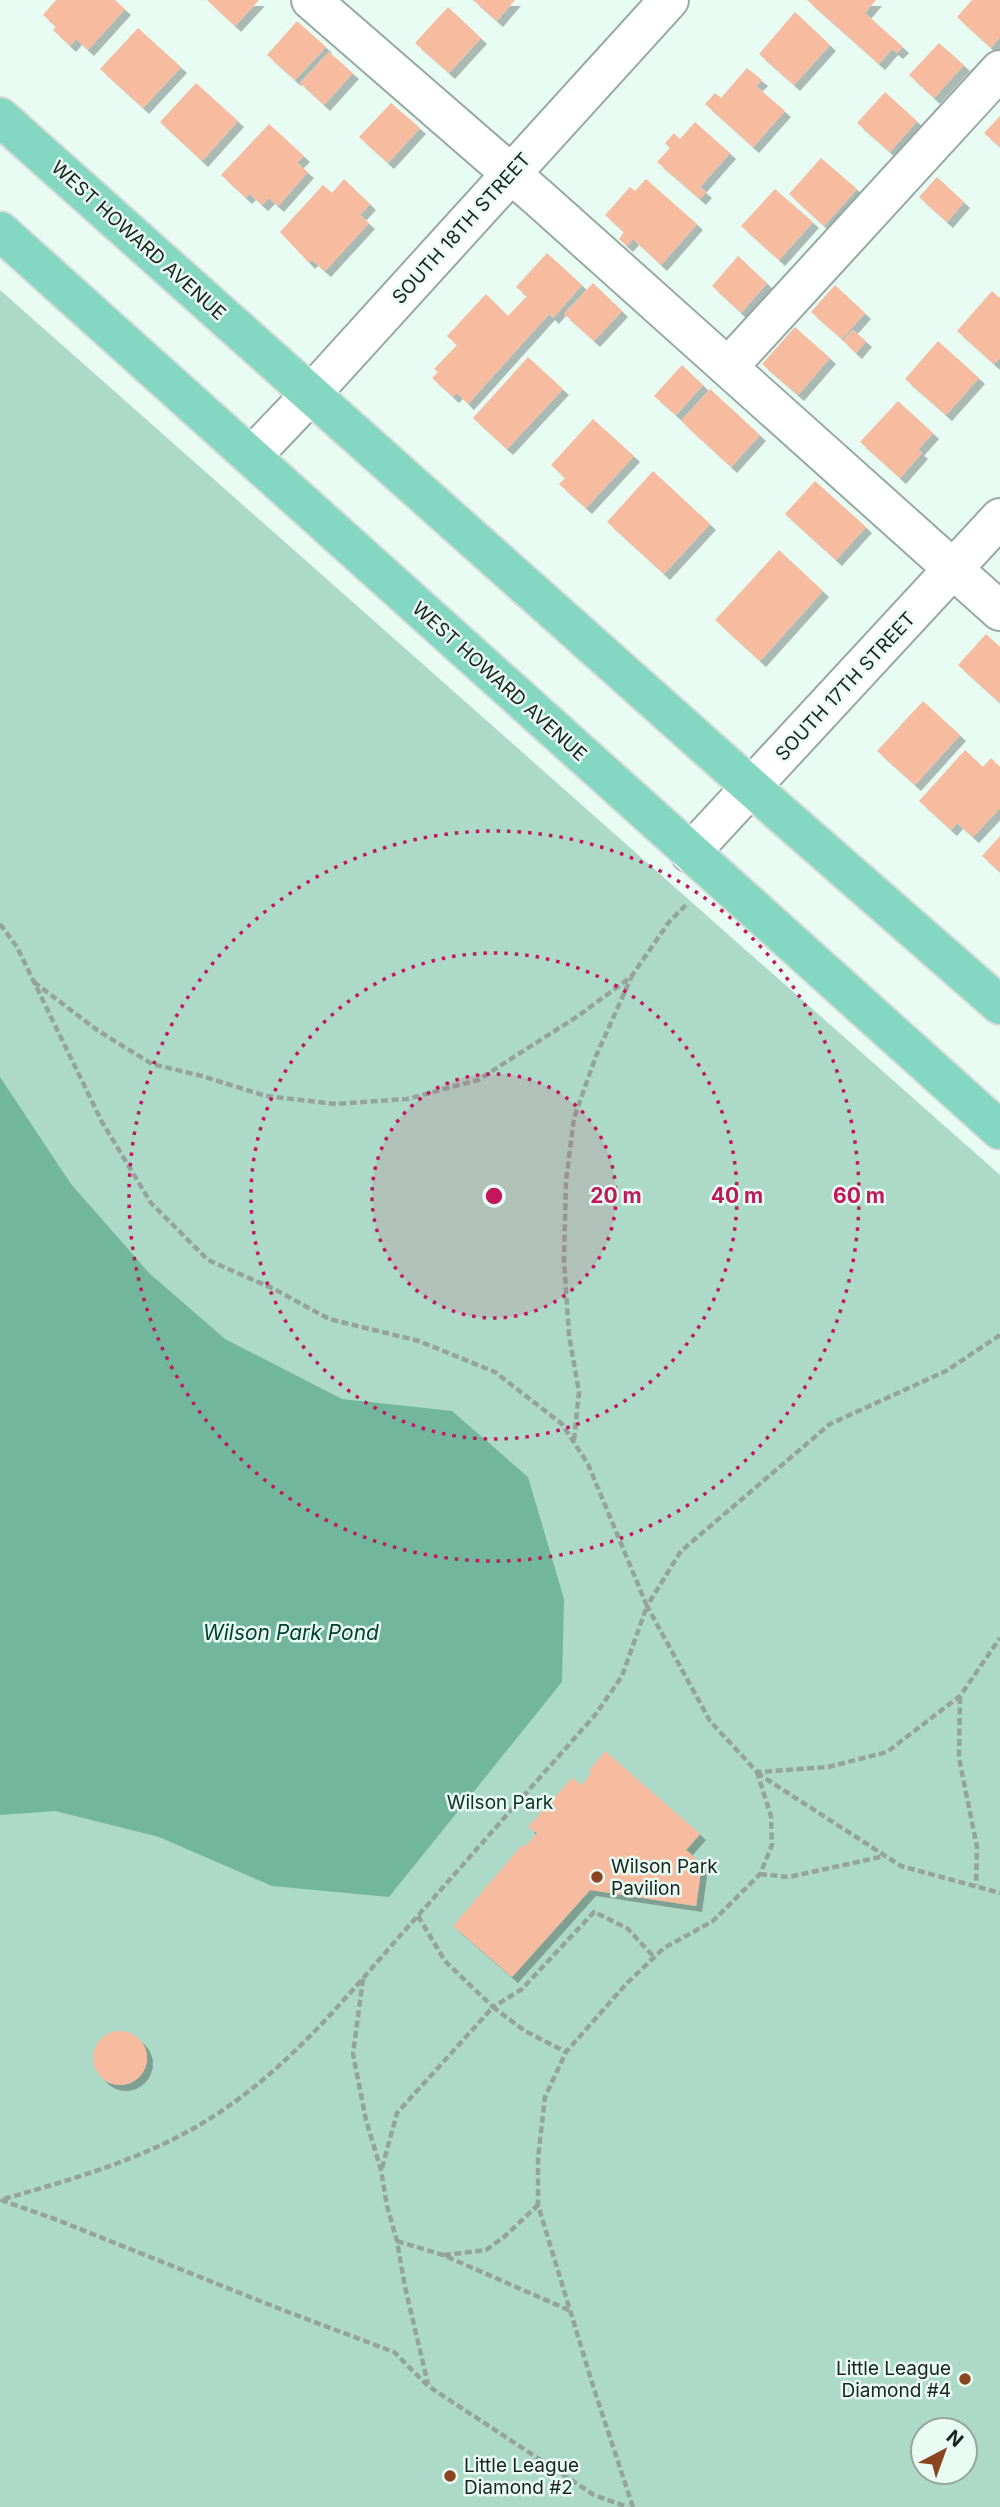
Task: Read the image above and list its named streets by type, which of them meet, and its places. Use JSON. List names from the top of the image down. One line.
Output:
{"streets":{"main road":["WEST HOWARD AVENUE"],"street":["SOUTH 18TH STREET","SOUTH 17TH STREET"]},"crossings":[["SOUTH 18TH STREET","WEST HOWARD AVENUE"],["WEST HOWARD AVENUE","SOUTH 17TH STREET"]],"water":["Wilson Park Pond"],"parks":["Wilson Park"],"places":["Wilson Park Pavilion","Little League Diamond #4","Little League Diamond #2"],"north":"top right","rings":["20 m","40 m","60 m"]}
